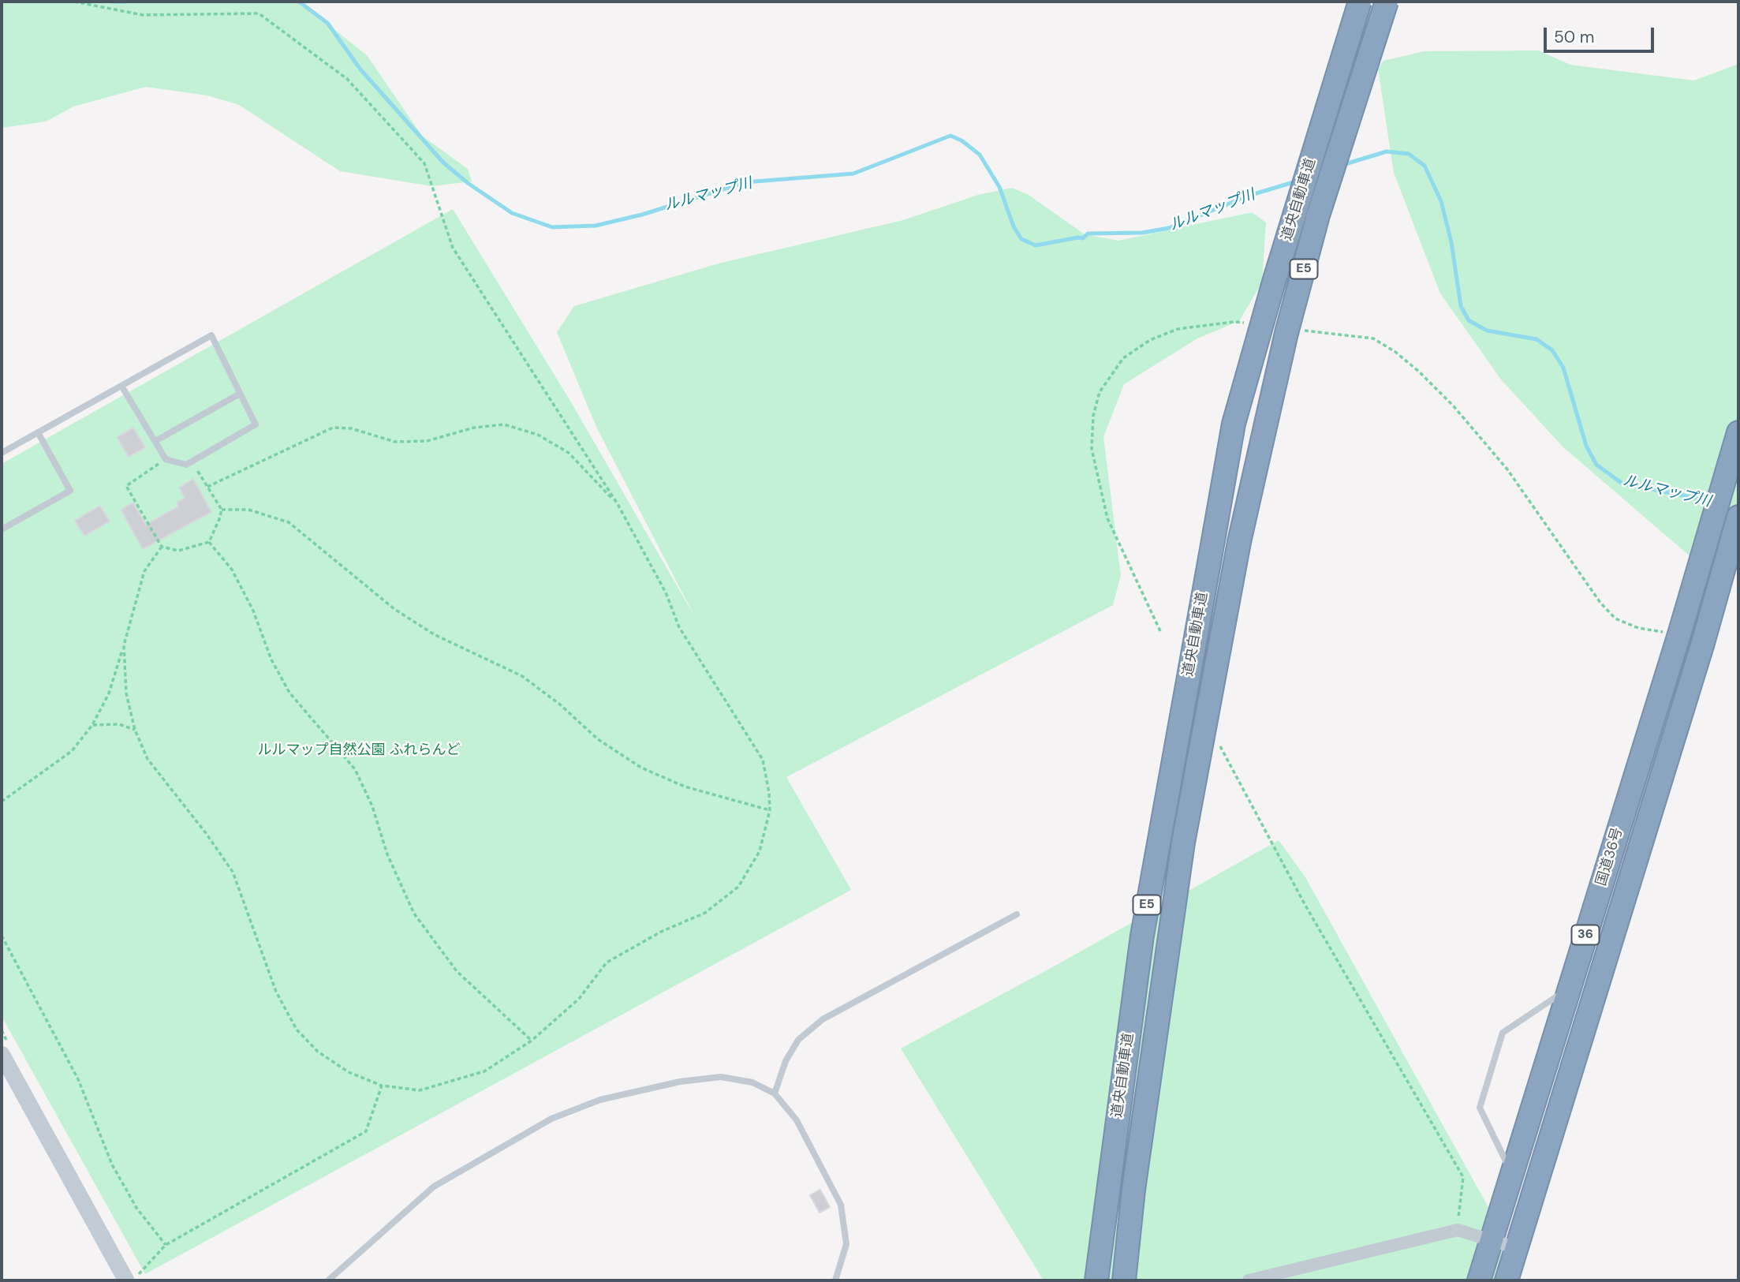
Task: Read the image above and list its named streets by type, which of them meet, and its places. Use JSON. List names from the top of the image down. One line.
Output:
{"streets":{"highway":["道央自動車道","E5","国道36号","36"]},"water":["ルルマップ川"],"parks":["ルルマップ自然公園 ふれらんど"],"scale_bar":"50 m"}
